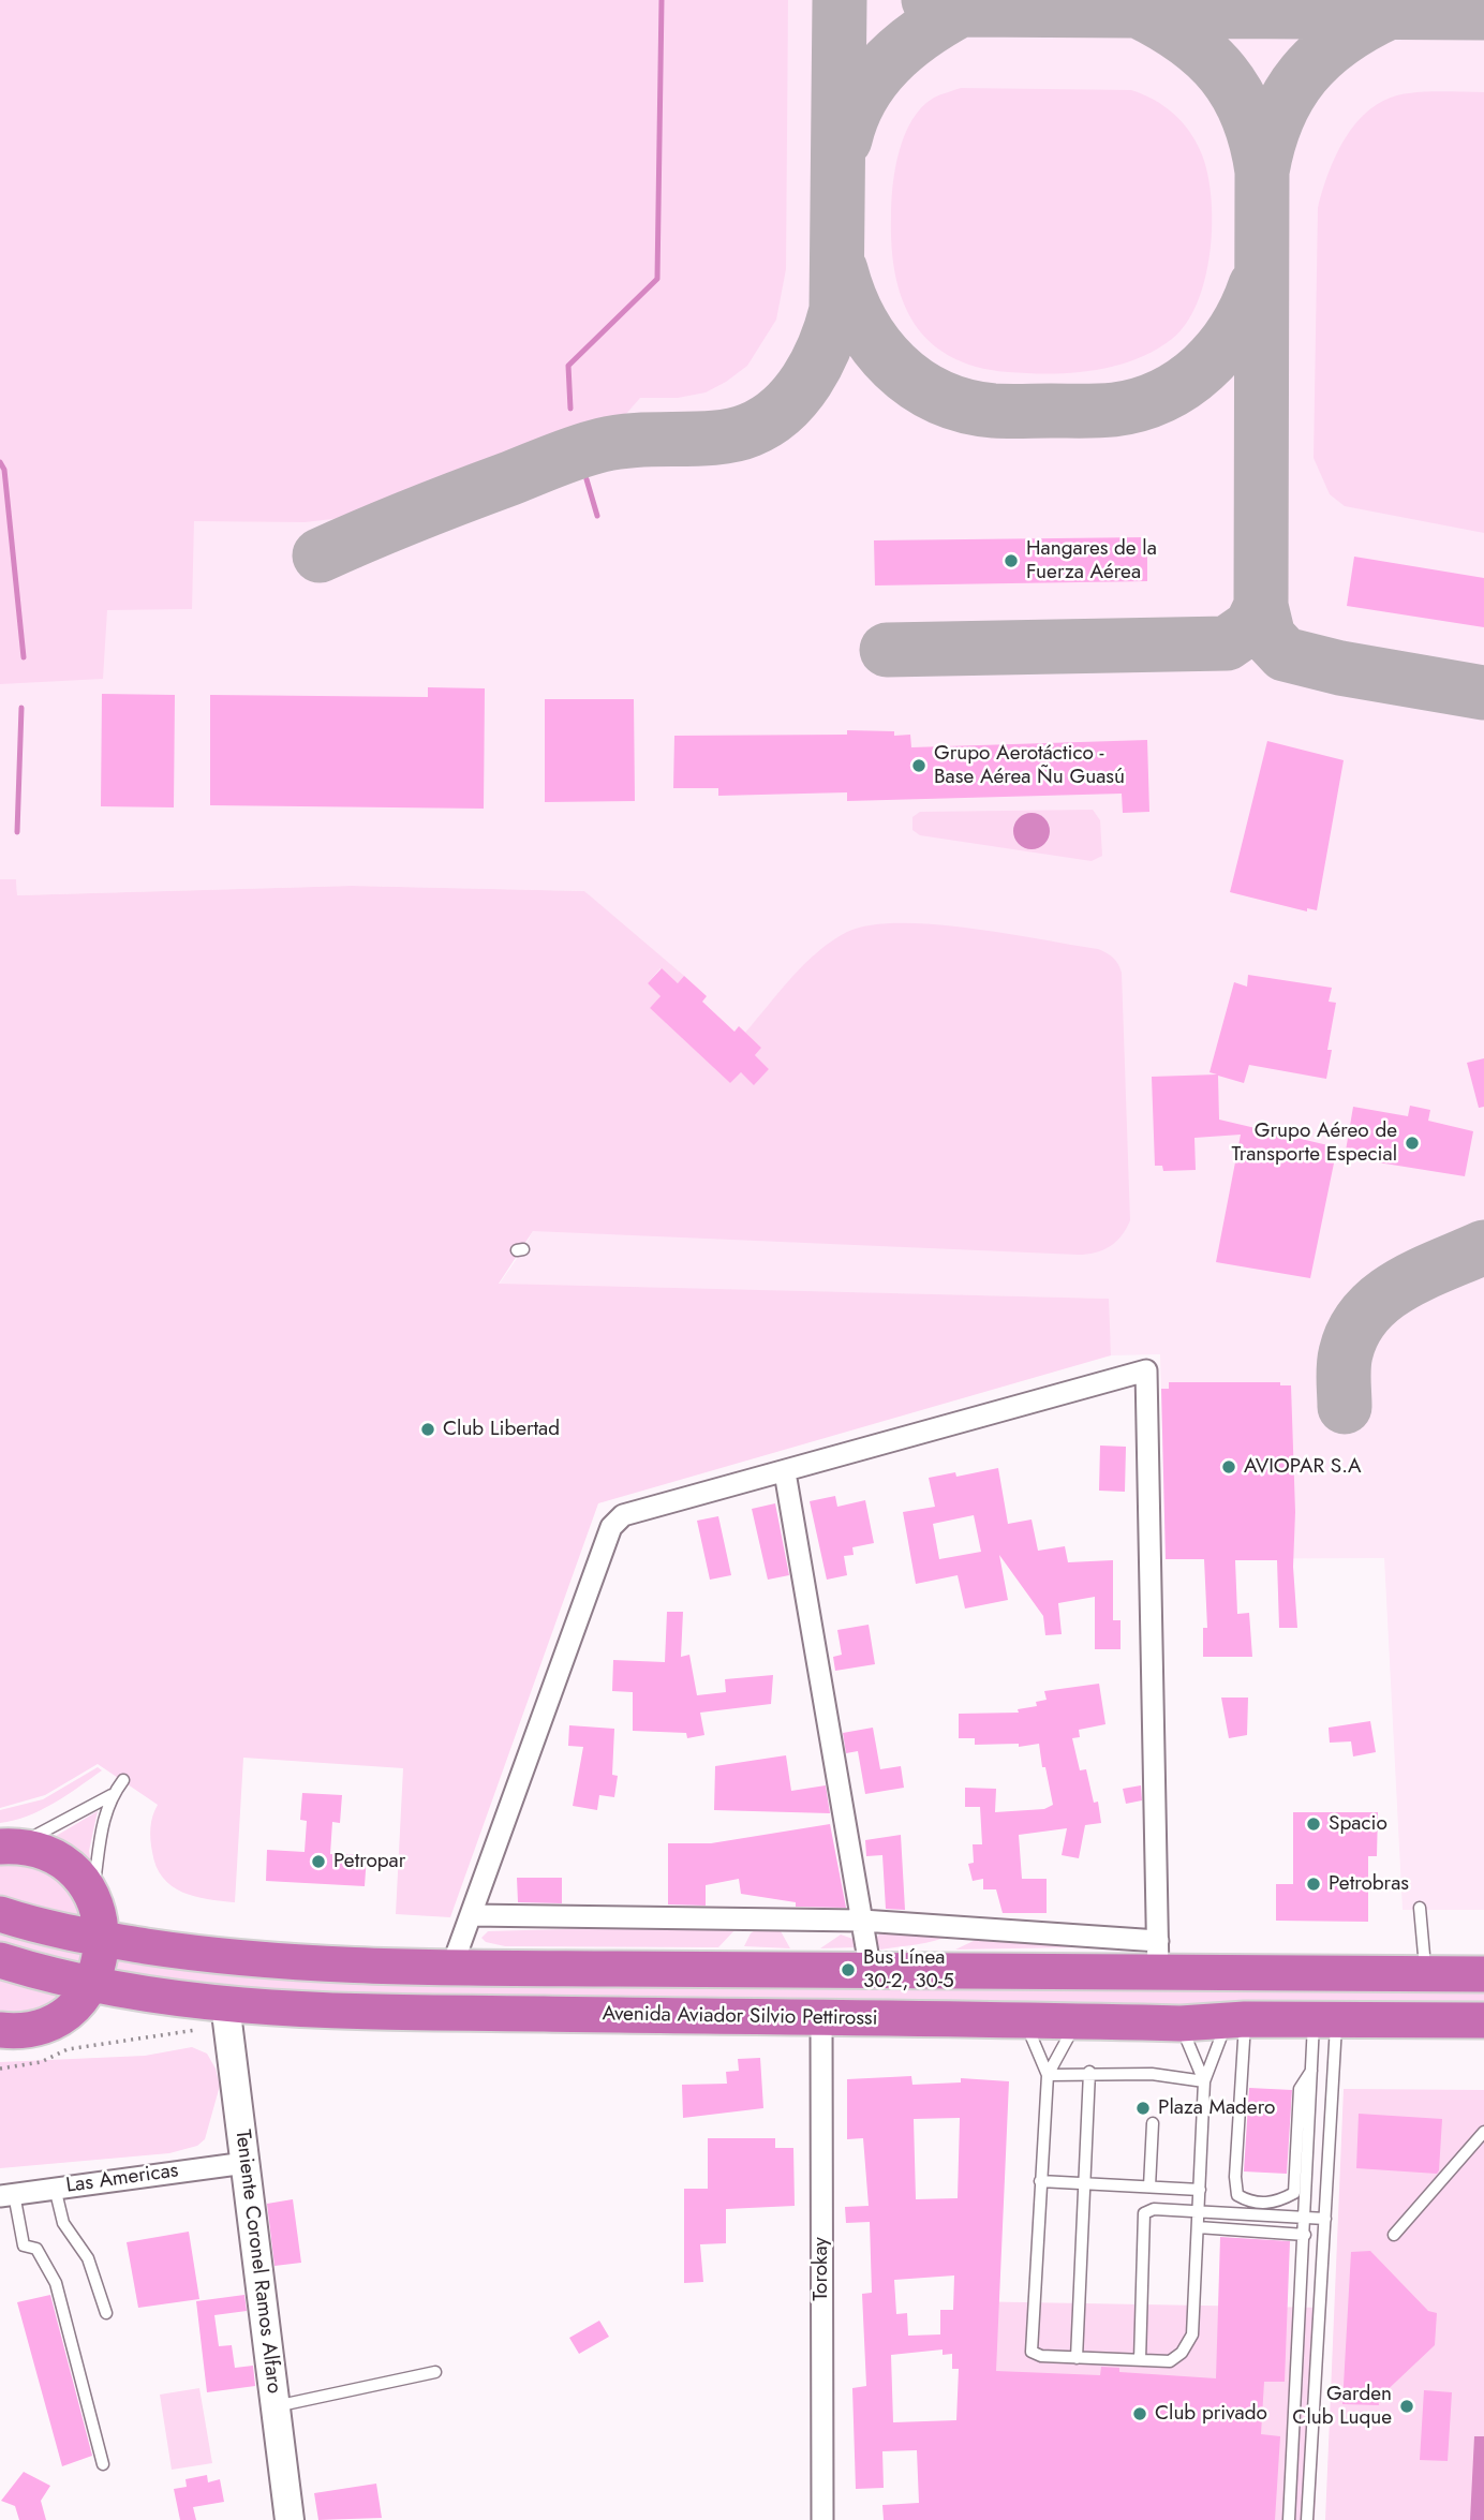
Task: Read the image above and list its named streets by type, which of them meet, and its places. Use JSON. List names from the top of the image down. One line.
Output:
{"streets":{"highway":["Avenida Aviador Silvio Pettirossi"],"street":["Las Americas","Teniente Coronel Ramos Alfaro","Torokay"]},"crossings":[["Avenida Aviador Silvio Pettirossi","Teniente Coronel Ramos Alfaro"],["Avenida Aviador Silvio Pettirossi","Torokay"],["Las Americas","Teniente Coronel Ramos Alfaro"]],"places":["Hangares de la Fuerza Aérea","Grupo Aerotáctico - Base Aérea Ñu Guasú","Grupo Aéreo de Transporte Especial","Club Libertad","AVIOPAR S.A","Spacio","Petropar","Petrobras","Bus Línea 30-2, 30-5","Plaza Madero","Garden Club Luque","Club privado"]}
